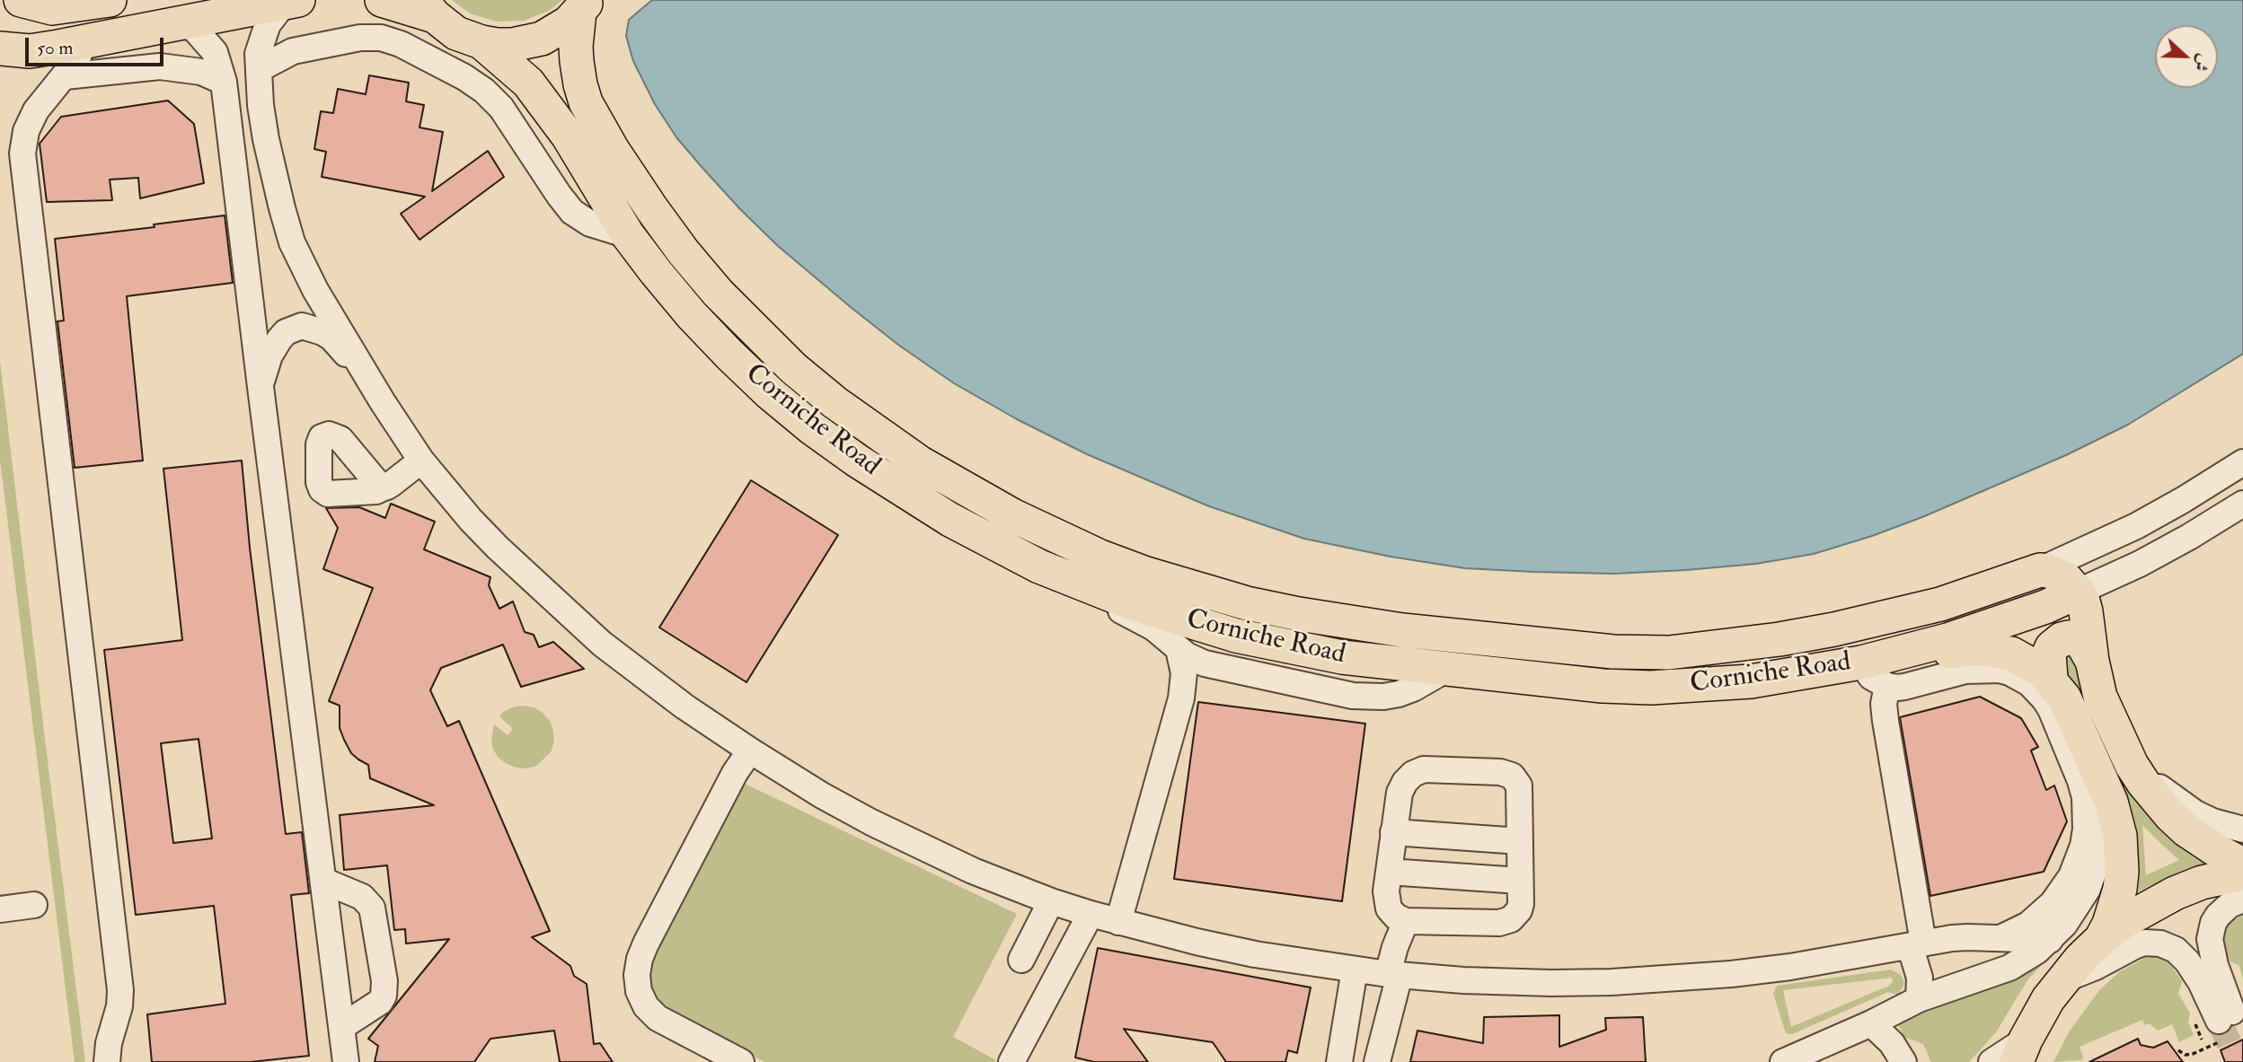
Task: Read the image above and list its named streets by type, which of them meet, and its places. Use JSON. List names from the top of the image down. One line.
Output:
{"streets":{"main road":["Corniche Road"]},"scale_bar":"50 m","north":"right"}
